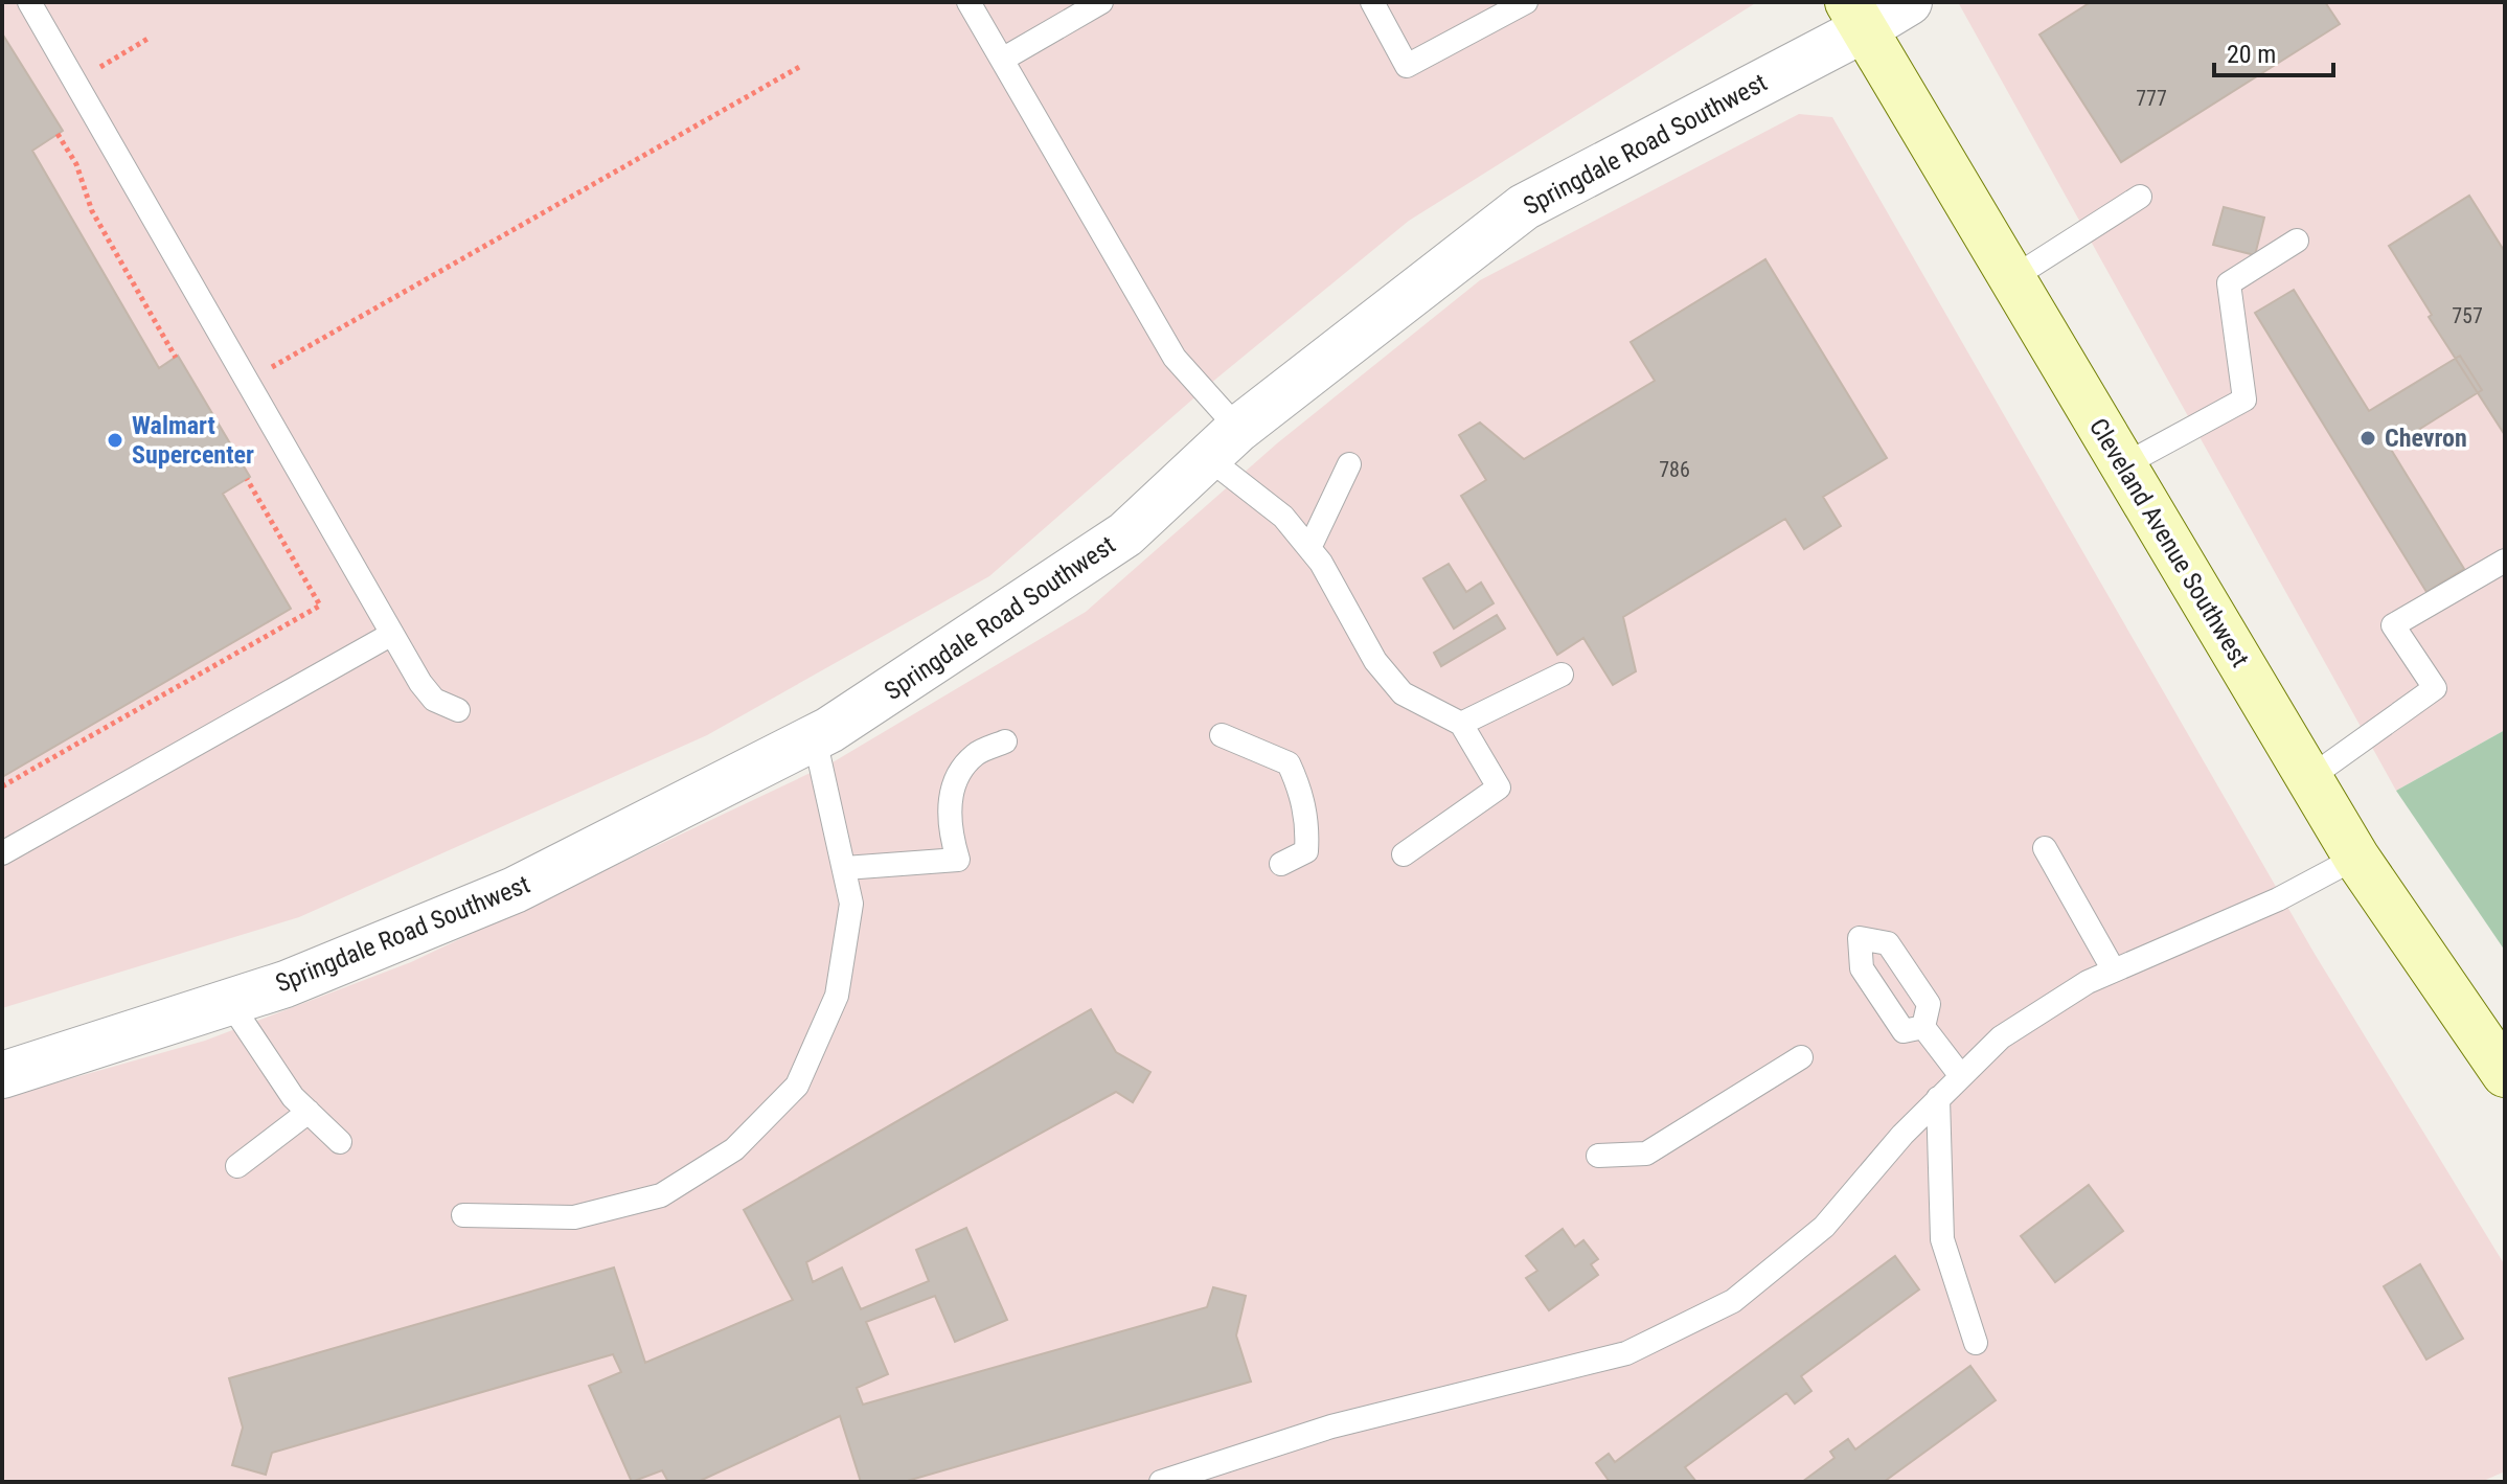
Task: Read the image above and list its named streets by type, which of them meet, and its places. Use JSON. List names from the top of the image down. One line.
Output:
{"streets":{"main road":["Cleveland Avenue Southwest"],"street":["Springdale Road Southwest"]},"crossings":[["Springdale Road Southwest","Cleveland Avenue Southwest"]],"places":["Chevron","Walmart Supercenter"],"house_numbers":["777","757","786"],"scale_bar":"20 m"}
